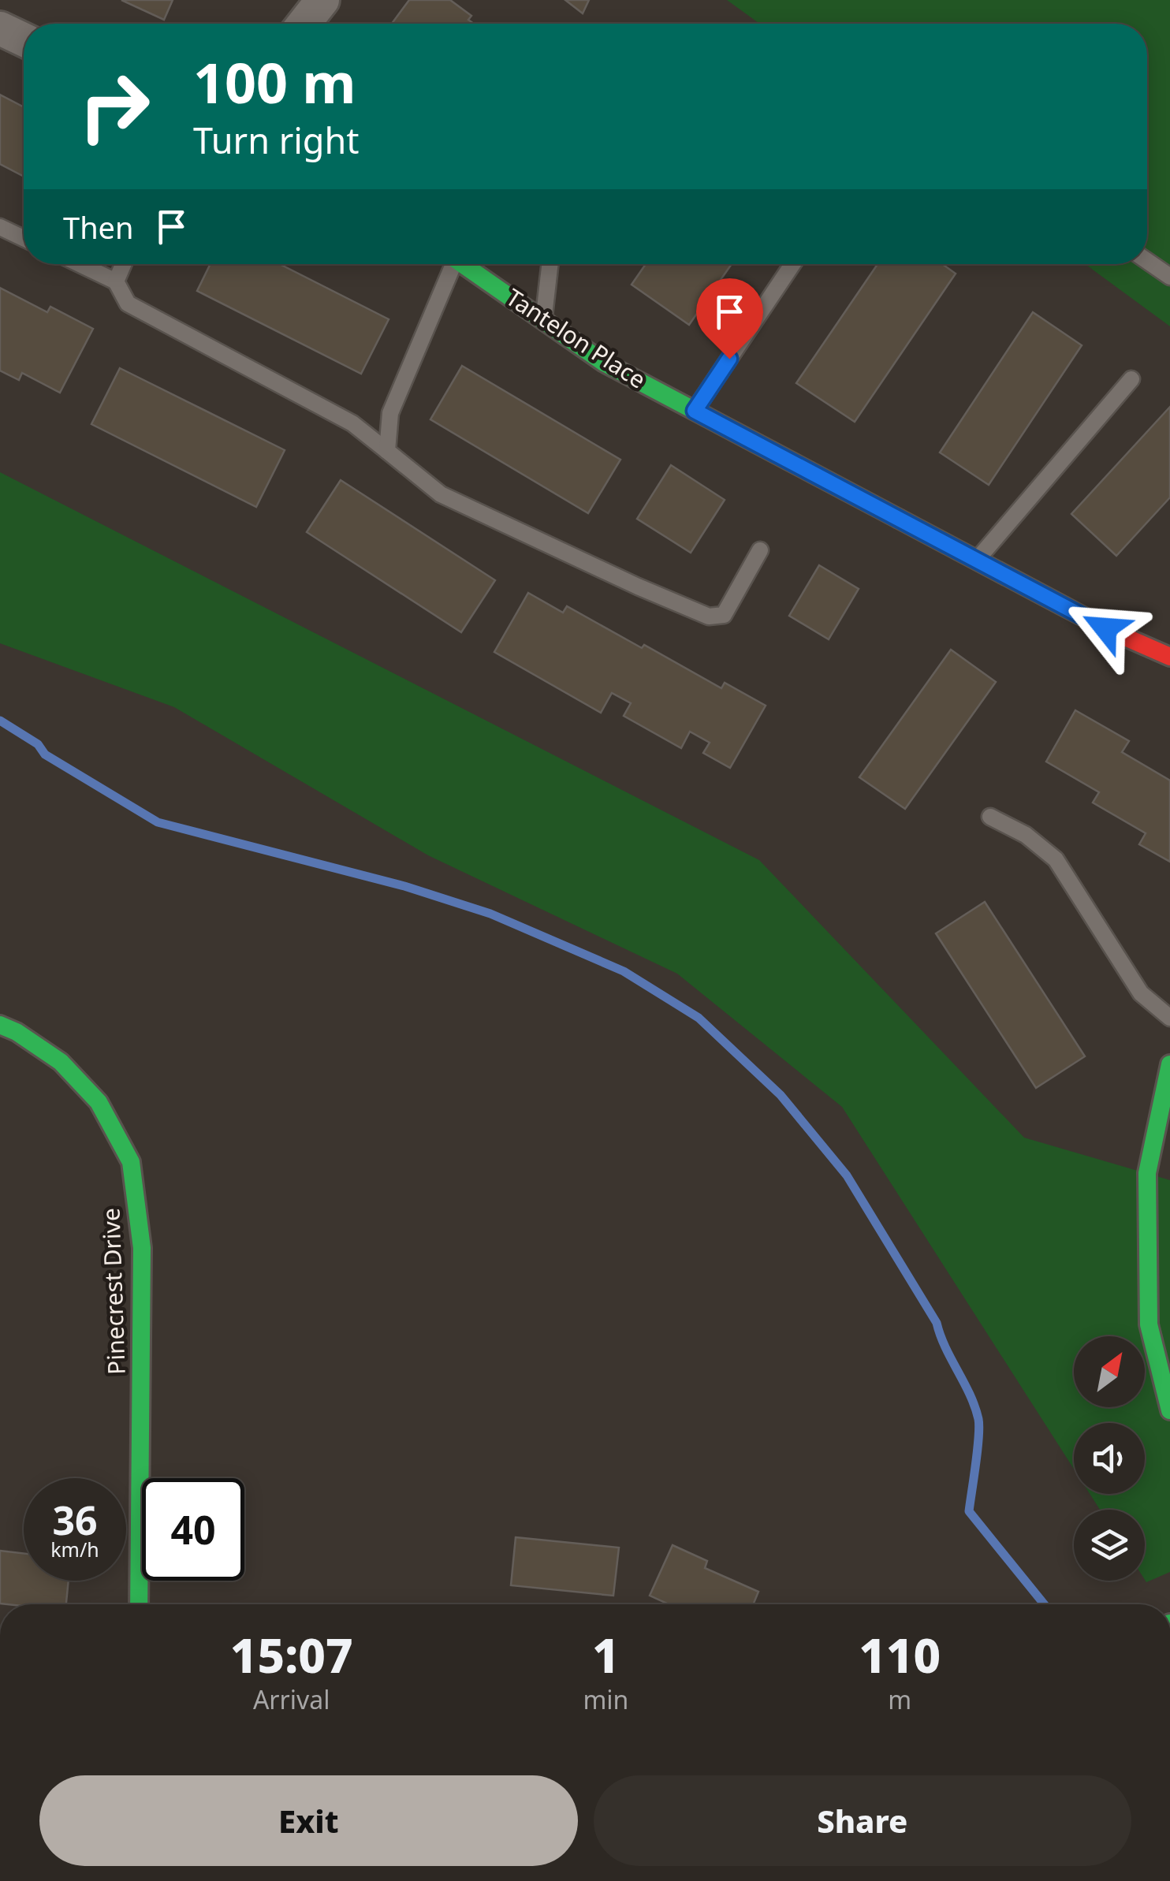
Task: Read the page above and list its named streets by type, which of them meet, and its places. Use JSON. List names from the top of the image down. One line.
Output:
{"streets":{"street":["Tantelon Place","Pinecrest Drive"]},"north":"top right","page":{"turn":["100 m","Turn right"],"then":"Then","speed":"36 km/h","limit":"40","eta":["15:07","Arrival","1","min","110","m"],"buttons":["Exit","Share"]}}
